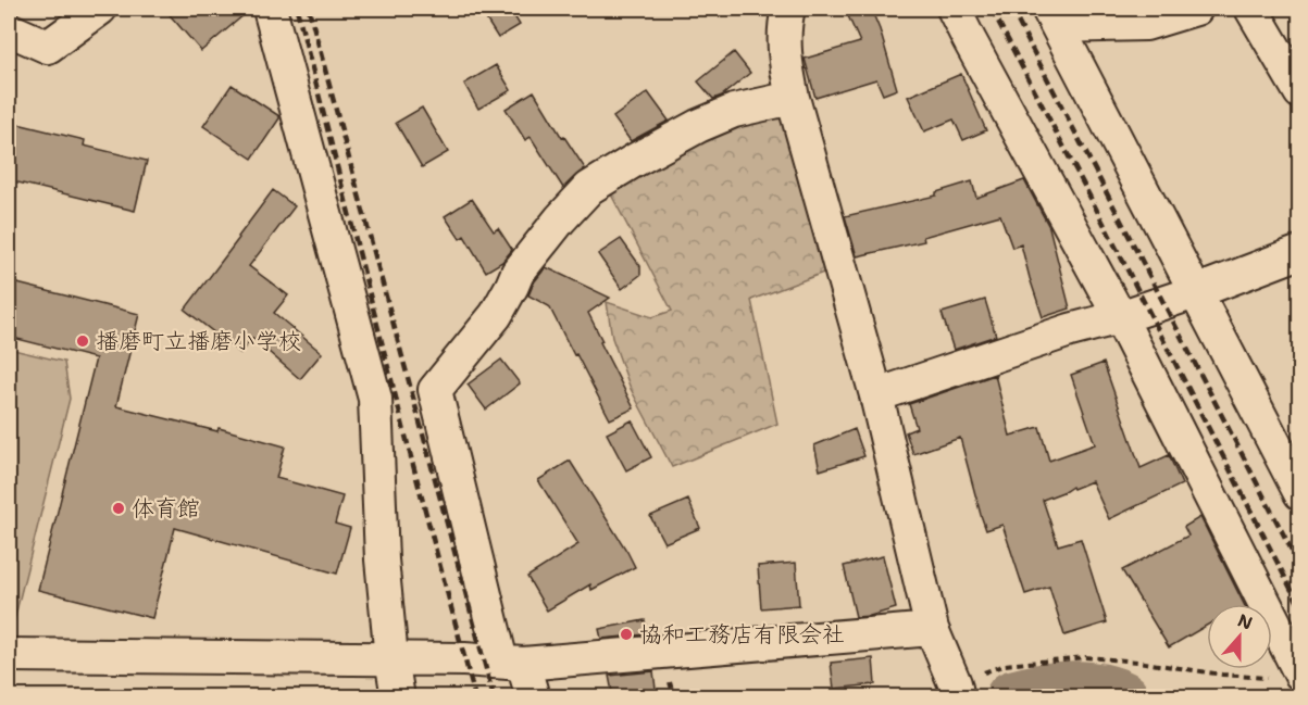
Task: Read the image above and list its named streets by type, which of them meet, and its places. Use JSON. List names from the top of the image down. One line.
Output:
{"places":["播磨町立播磨小学校","体育館","協和工務店有限会社"],"north":"top"}
